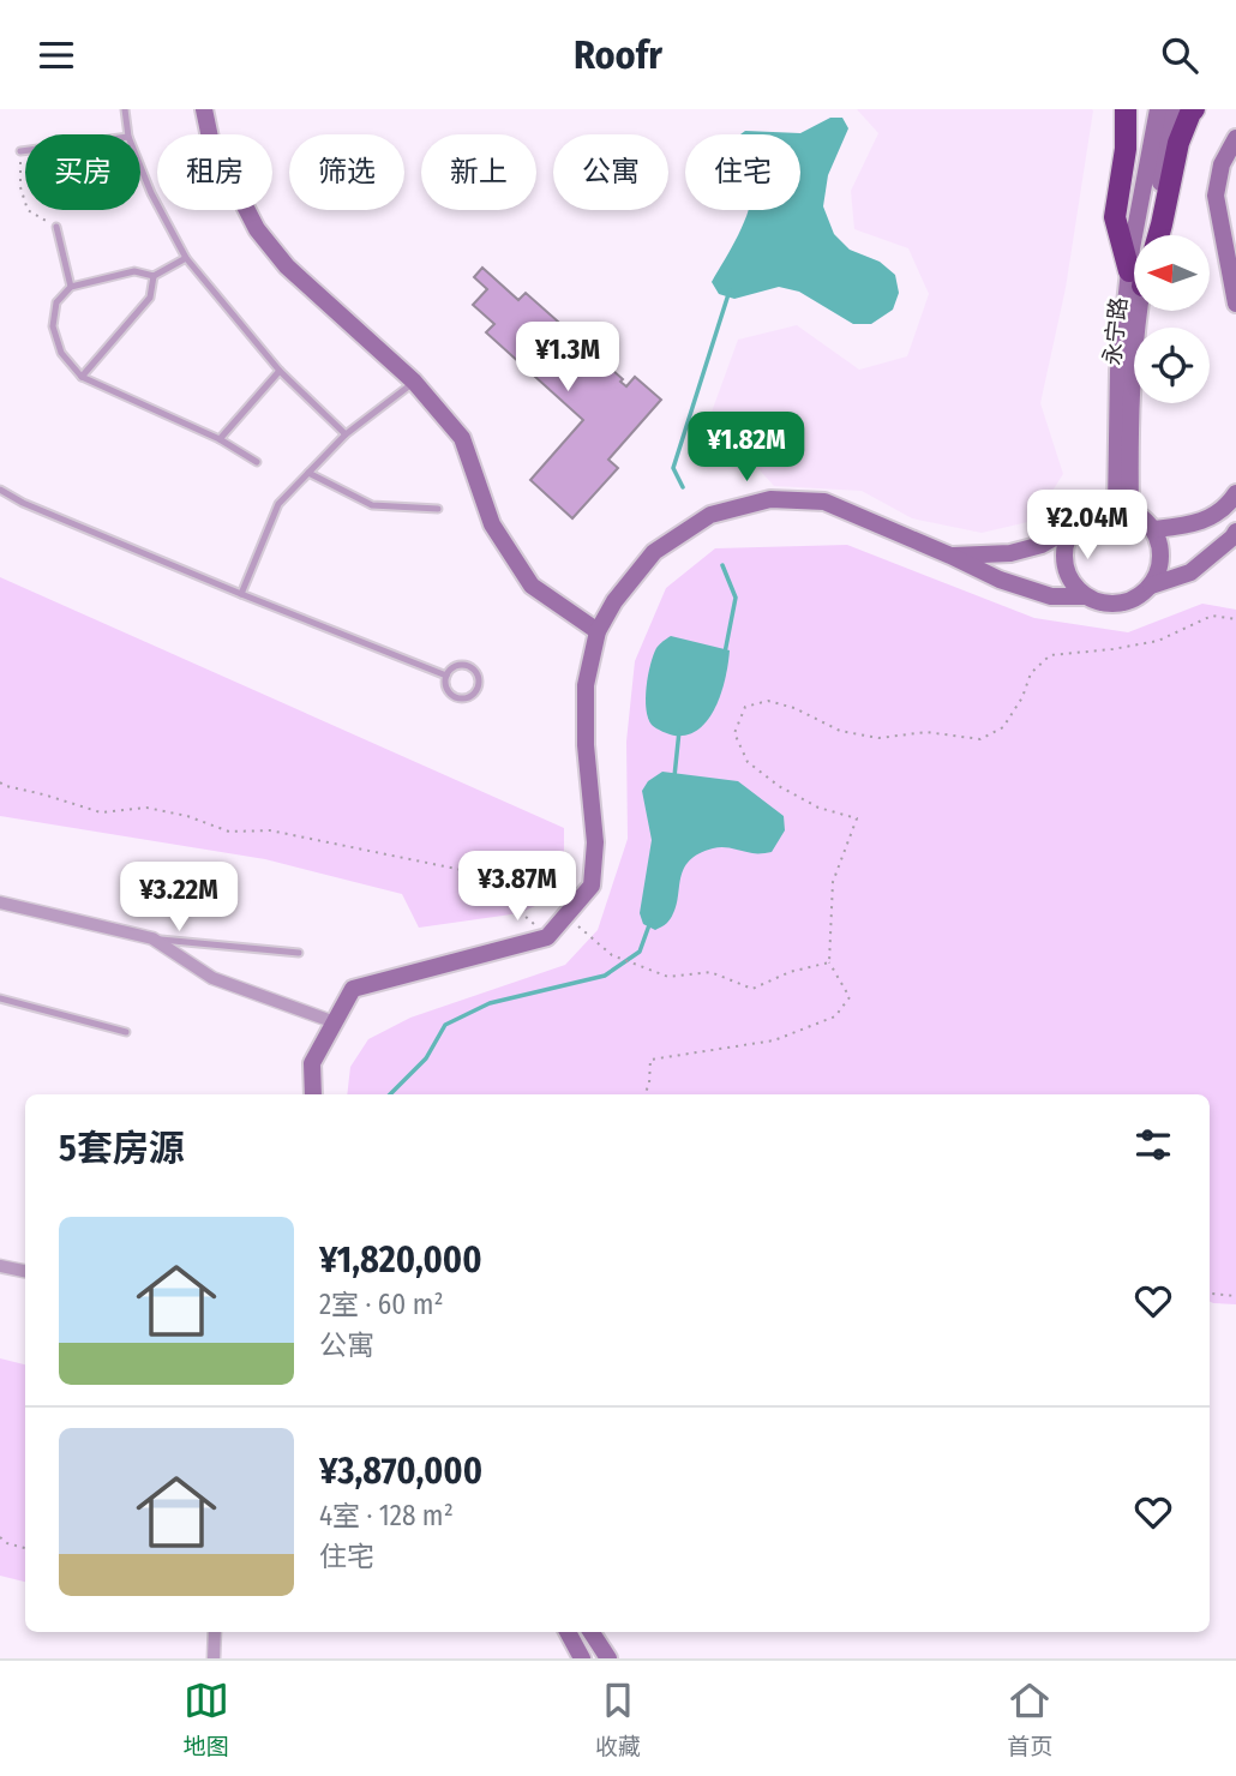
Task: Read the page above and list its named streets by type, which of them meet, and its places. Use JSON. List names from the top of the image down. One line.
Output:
{"streets":{"street":["永宁路"]},"north":"left","page":{"header":"Roofr","chip":["买房","租房","筛选","新上","公寓","住宅"],"price":["¥1.3M","¥1.82M","¥2.04M","¥3.87M","¥3.22M"],"heading":"5套房源","list":[{"name":"¥1,820,000","note":"2室 · 60 m² · 公寓"},{"name":"¥3,870,000","note":"4室 · 128 m² · 住宅"}],"tabs":["地图","收藏","首页"]}}
